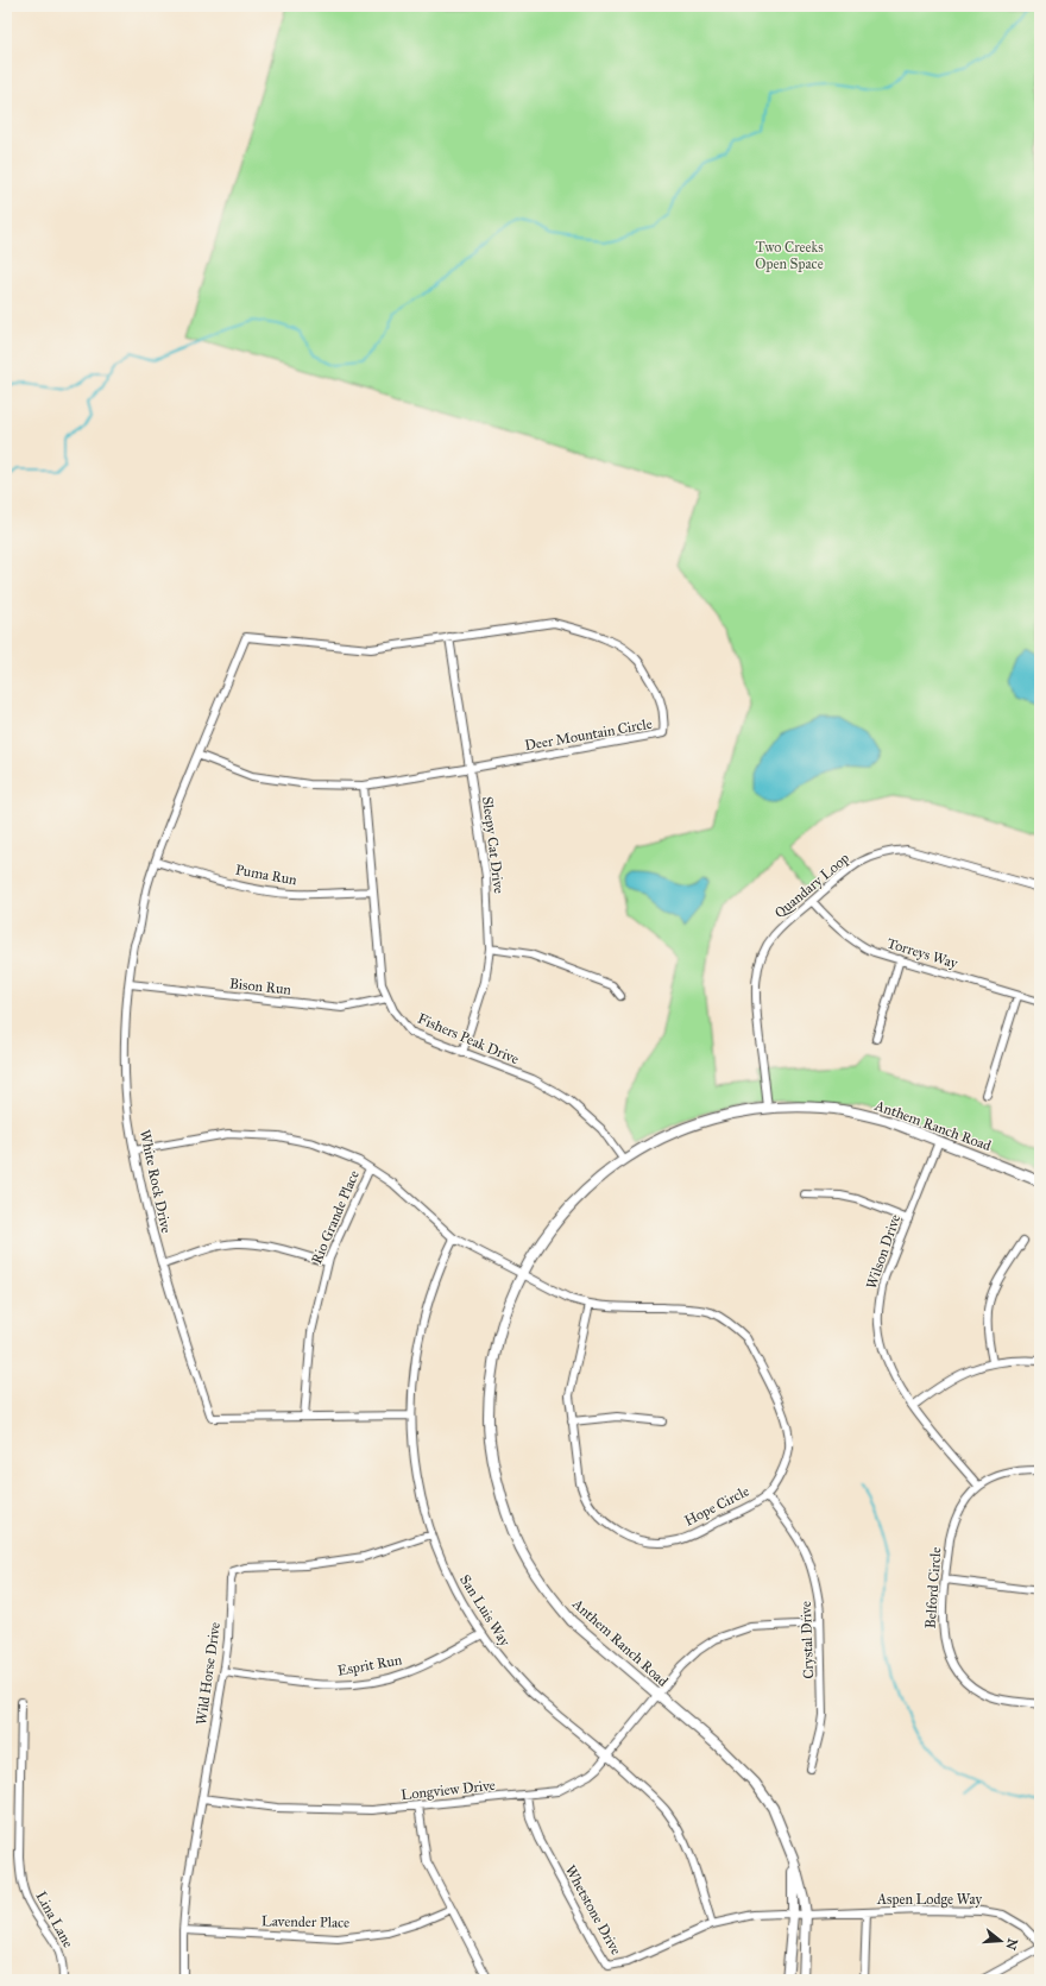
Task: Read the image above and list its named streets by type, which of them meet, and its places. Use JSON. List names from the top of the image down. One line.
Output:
{"streets":{"street":["Deer Mountain Circle","Sleepy Cat Drive","Puma Run","Quandary Loop","Torreys Way","Bison Run","Fishers Peak Drive","Anthem Ranch Road","White Rock Drive","Rio Grande Place","Wilson Drive","Hope Circle","Belford Circle","San Luis Way","Crystal Drive","Esprit Run","Wild Horse Drive","Longview Drive","Aspen Lodge Way","Whetstone Drive","Lina Lane","Lavender Place"]},"crossings":[["Deer Mountain Circle","Sleepy Cat Drive"],["Deer Mountain Circle","Fishers Peak Drive"],["Deer Mountain Circle","White Rock Drive"],["Sleepy Cat Drive","Fishers Peak Drive"],["Puma Run","Fishers Peak Drive"],["Puma Run","White Rock Drive"],["Quandary Loop","Torreys Way"],["Quandary Loop","Anthem Ranch Road"],["Bison Run","Fishers Peak Drive"],["Bison Run","White Rock Drive"],["Fishers Peak Drive","Anthem Ranch Road"],["Anthem Ranch Road","Wilson Drive"],["Anthem Ranch Road","Hope Circle"],["Anthem Ranch Road","Longview Drive"],["Anthem Ranch Road","Aspen Lodge Way"],["Anthem Ranch Road","Whetstone Drive"],["White Rock Drive","Rio Grande Place"],["White Rock Drive","Hope Circle"],["White Rock Drive","San Luis Way"],["Rio Grande Place","Hope Circle"],["Wilson Drive","Belford Circle"],["Hope Circle","San Luis Way"],["Hope Circle","Crystal Drive"],["San Luis Way","Esprit Run"],["San Luis Way","Wild Horse Drive"],["San Luis Way","Longview Drive"],["San Luis Way","Whetstone Drive"],["Crystal Drive","Longview Drive"],["Esprit Run","Wild Horse Drive"],["Wild Horse Drive","Longview Drive"],["Wild Horse Drive","Lavender Place"],["Longview Drive","Whetstone Drive"],["Aspen Lodge Way","Whetstone Drive"]],"parks":["Two Creeks Open Space"],"north":"right"}
